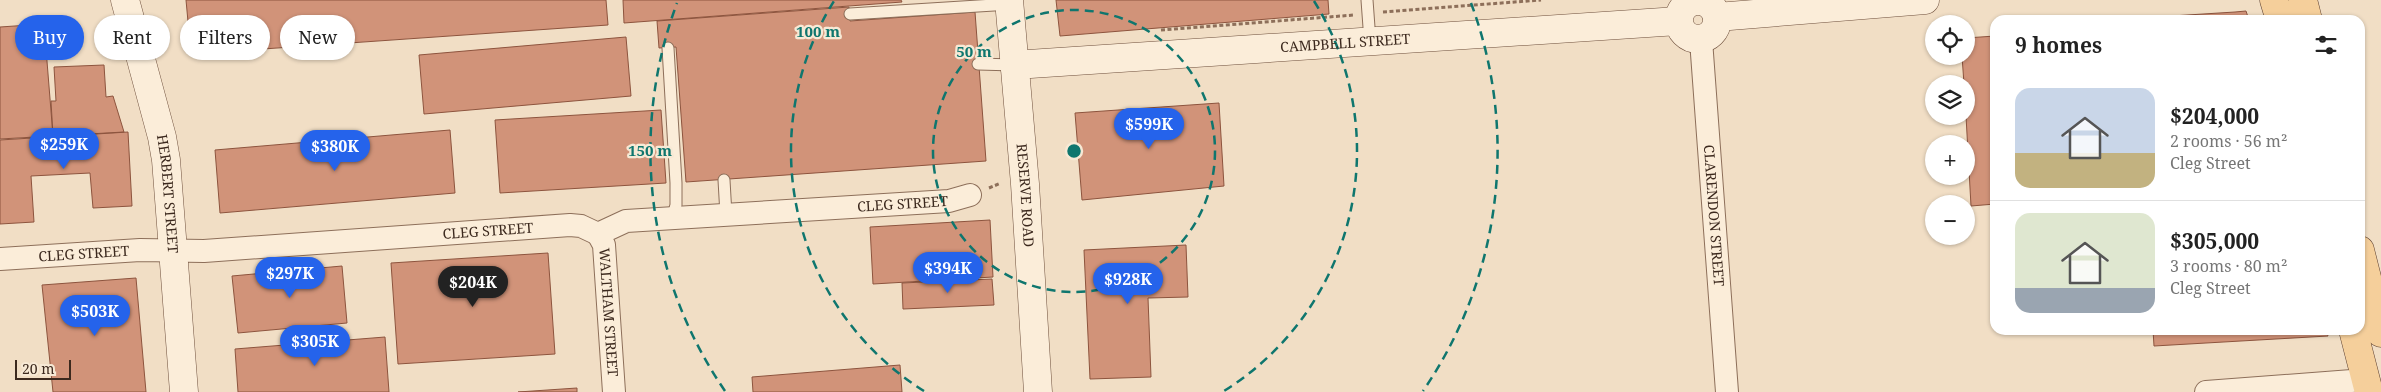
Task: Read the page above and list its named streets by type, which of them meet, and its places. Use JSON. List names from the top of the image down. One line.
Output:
{"streets":{"street":["CAMPBELL STREET","HERBERT STREET","RESERVE ROAD","CLEG STREET","CLARENDON STREET","WALTHAM STREET"]},"crossings":[["CAMPBELL STREET","RESERVE ROAD"],["CAMPBELL STREET","CLARENDON STREET"],["HERBERT STREET","CLEG STREET"],["CLEG STREET","WALTHAM STREET"]],"scale_bar":"20 m","page":{"map_buttons":["+","−"],"chip":["Buy","Rent","Filters","New"],"heading":"9 homes","list":[{"name":"$204,000","note":"2 rooms · 56 m² · Cleg Street"},{"name":"$305,000","note":"3 rooms · 80 m² · Cleg Street"}],"price":["$599K","$259K","$380K","$394K","$297K","$928K","$204K","$503K","$305K"],"scale":"20 m"},"rings":["100 m","50 m","150 m"]}
